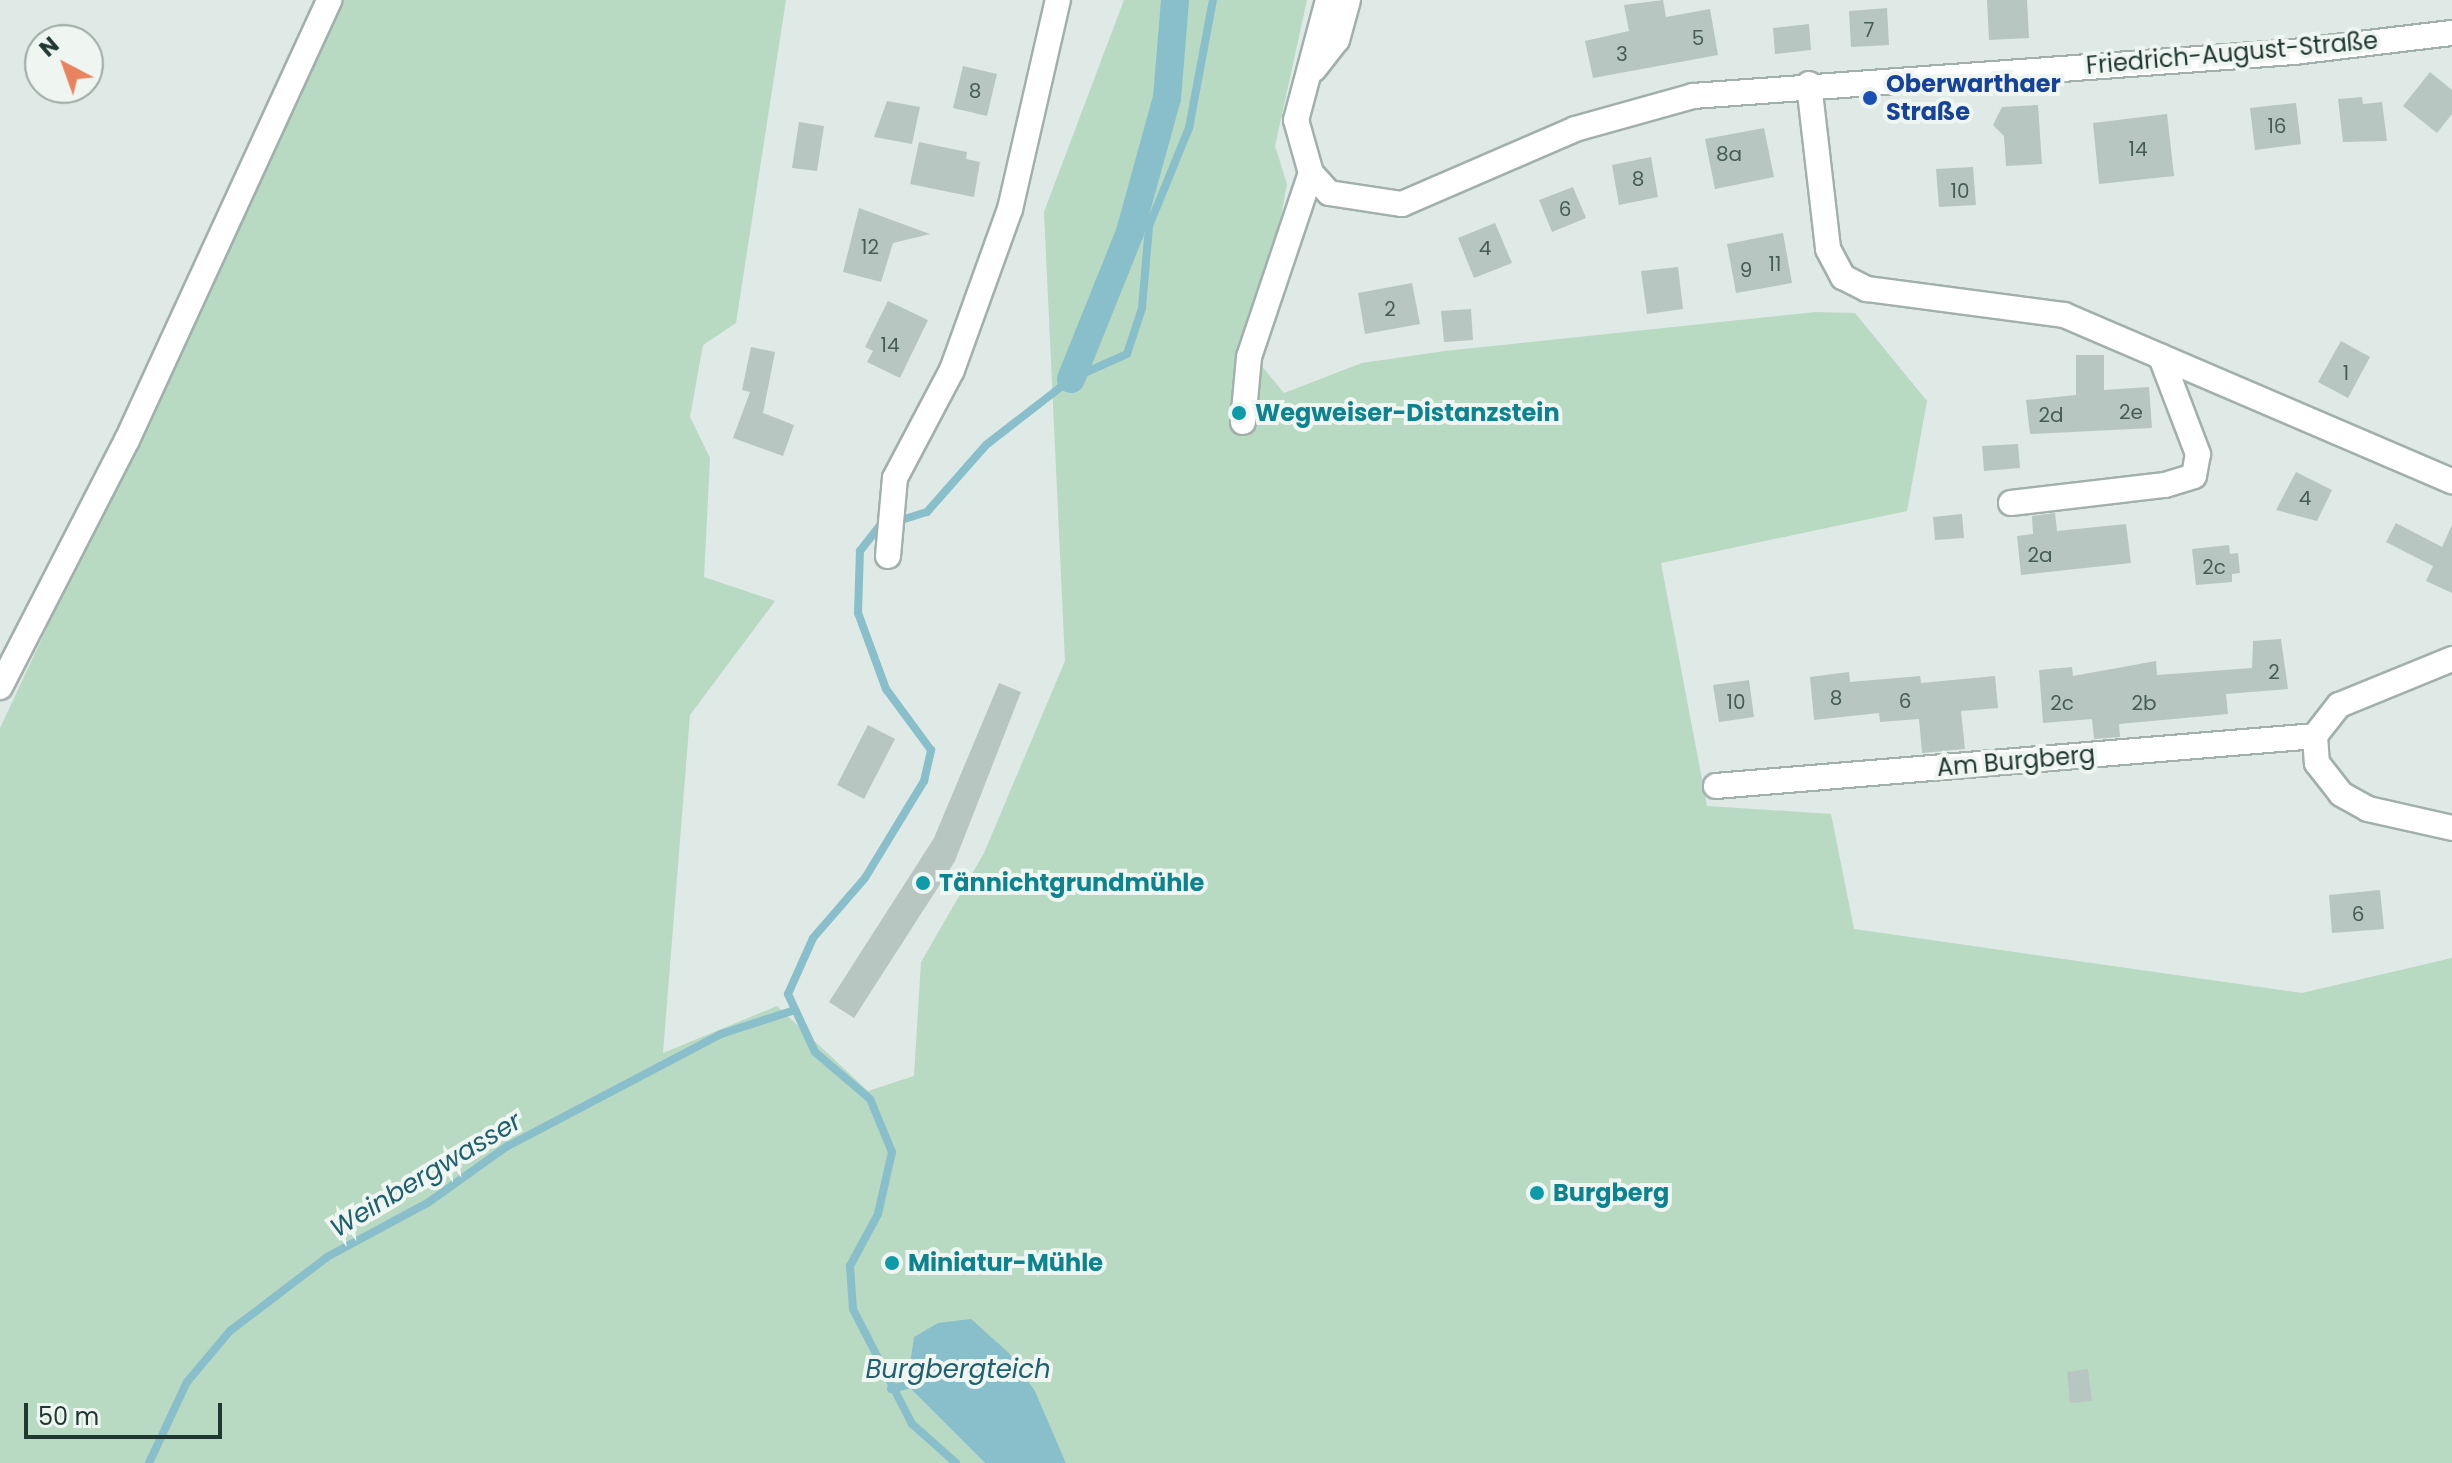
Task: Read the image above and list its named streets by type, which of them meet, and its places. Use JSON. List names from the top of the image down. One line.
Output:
{"streets":{"street":["Friedrich-August-Straße","Am Burgberg"]},"water":["Weinbergwasser","Burgbergteich"],"places":["Oberwarthaer Straße","Wegweiser-Distanzstein","Tännichtgrundmühle","Burgberg","Miniatur-Mühle"],"house_numbers":["7","5","3","8","16","14","8a","8","10","6","12","4","11","9","2","14","1","2e","2d","4","2a","2c","2","8","6","10","2c","2b","6"],"scale_bar":"50 m","north":"top left"}
